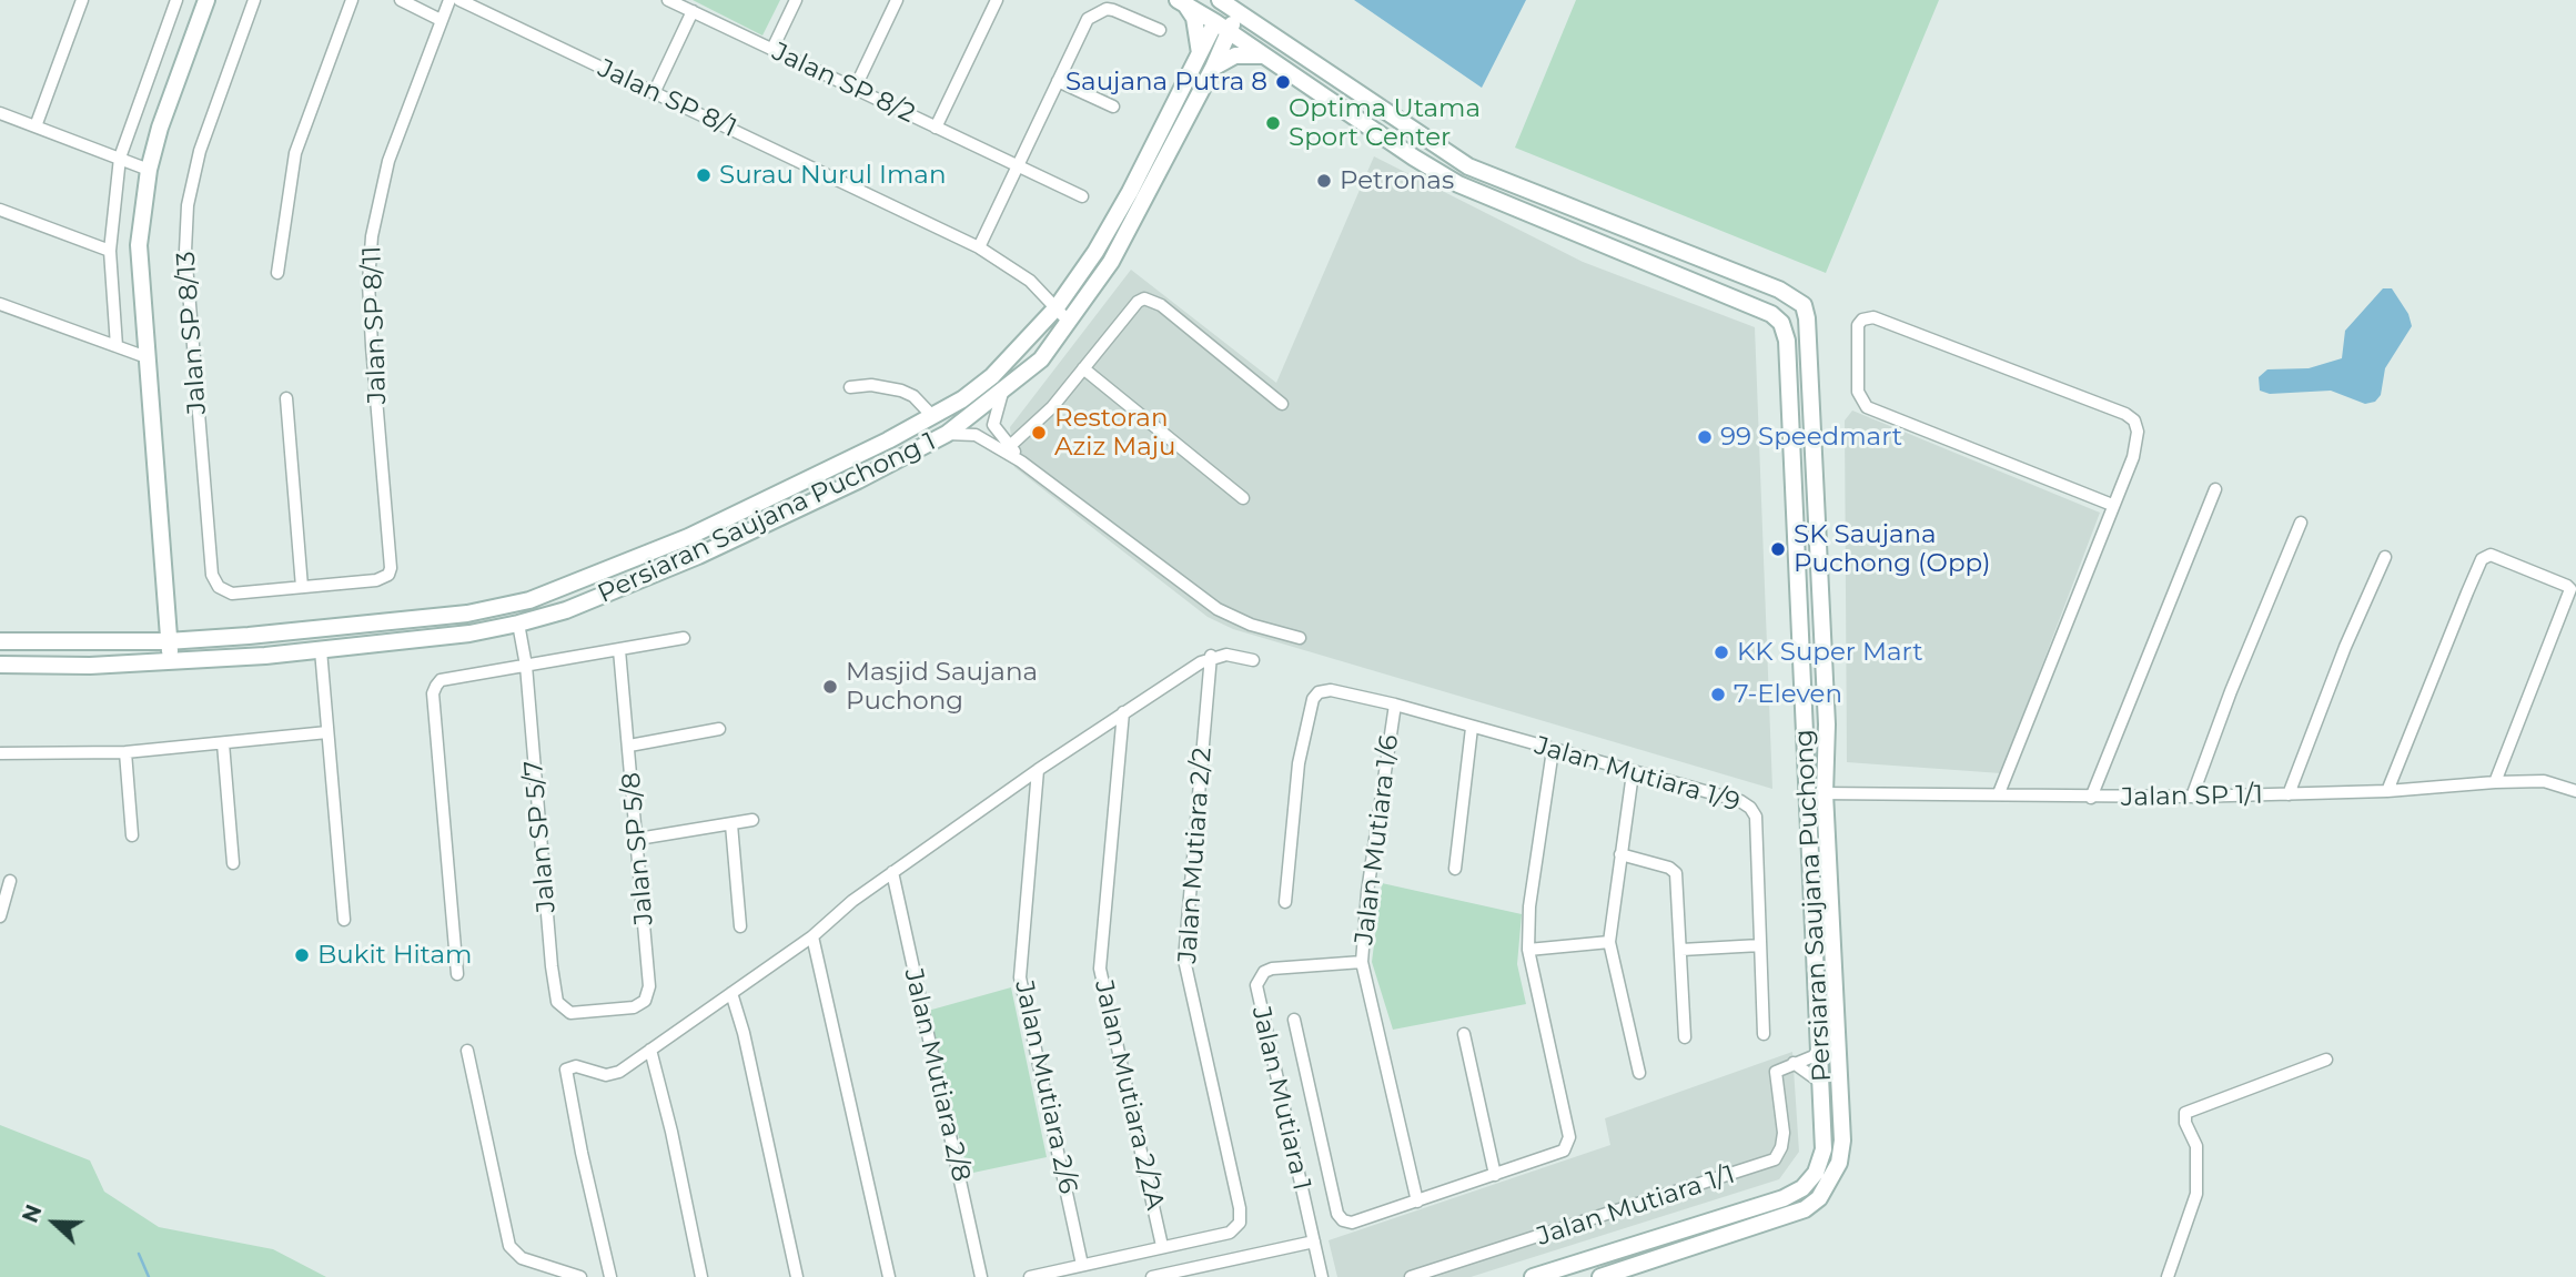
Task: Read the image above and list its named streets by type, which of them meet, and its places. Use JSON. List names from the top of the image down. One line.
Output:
{"streets":{"street":["Jalan SP 8/2","Jalan SP 8/1","Jalan SP 8/11","Jalan SP 8/13","Persiaran Saujana Puchong 1","Jalan Mutiara 1/9","Jalan SP 1/1","Jalan SP 5/7","Jalan Mutiara 1/6","Jalan SP 5/8","Jalan Mutiara 2/2","Persiaran Saujana Puchong","Jalan Mutiara 2/8","Jalan Mutiara 2/6","Jalan Mutiara 2/2A","Jalan Mutiara 1","Jalan Mutiara 1/1"]},"crossings":[["Jalan SP 8/1","Persiaran Saujana Puchong 1"],["Jalan SP 8/11","Jalan SP 8/13"],["Persiaran Saujana Puchong 1","Jalan SP 5/7"],["Persiaran Saujana Puchong 1","Persiaran Saujana Puchong"],["Jalan Mutiara 1/9","Jalan Mutiara 1/6"],["Jalan SP 1/1","Persiaran Saujana Puchong"],["Jalan SP 5/7","Jalan SP 5/8"],["Jalan Mutiara 1/6","Jalan Mutiara 1"],["Jalan Mutiara 2/2","Jalan Mutiara 2/2A"]],"places":["Saujana Putra 8","Optima Utama Sport Center","Surau Nurul Iman","Petronas","Restoran Aziz Maju","99 Speedmart","SK Saujana Puchong (Opp)","KK Super Mart","Masjid Saujana Puchong","7-Eleven","Bukit Hitam"],"north":"left"}
